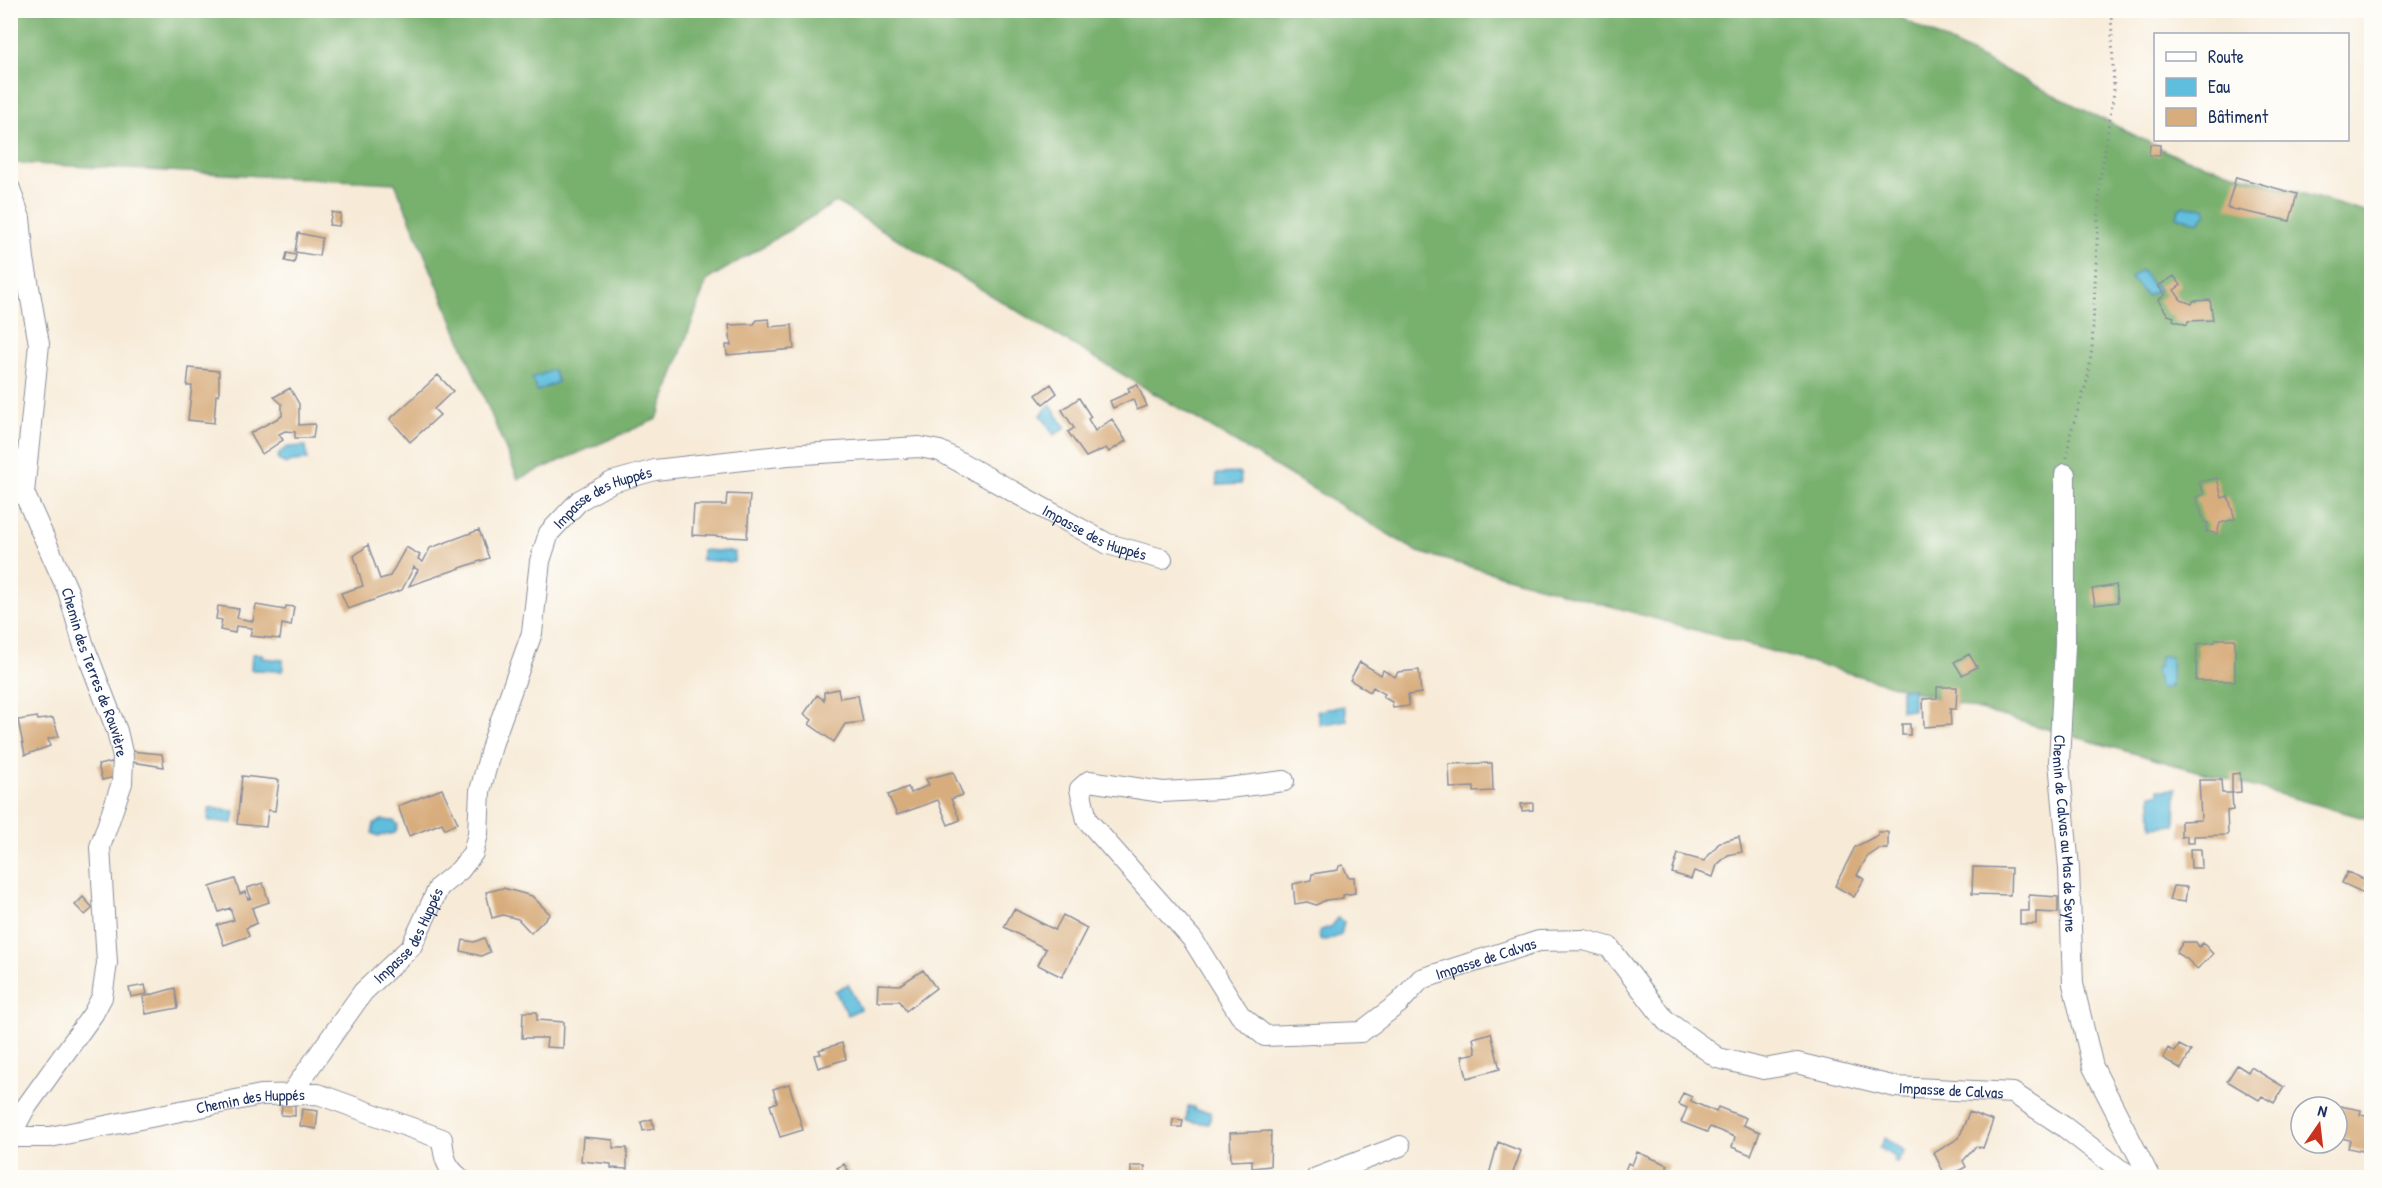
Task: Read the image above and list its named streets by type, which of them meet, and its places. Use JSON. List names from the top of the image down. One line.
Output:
{"streets":{"street":["Impasse des Huppés","Chemin des Terres de Rouvière","Chemin de Calvas au Mas de Seyne","Impasse de Calvas","Chemin des Huppés"]},"crossings":[["Impasse des Huppés","Chemin des Huppés"],["Chemin des Terres de Rouvière","Chemin des Huppés"]],"legend":["Route","Eau","Bâtiment"],"north":"top"}
